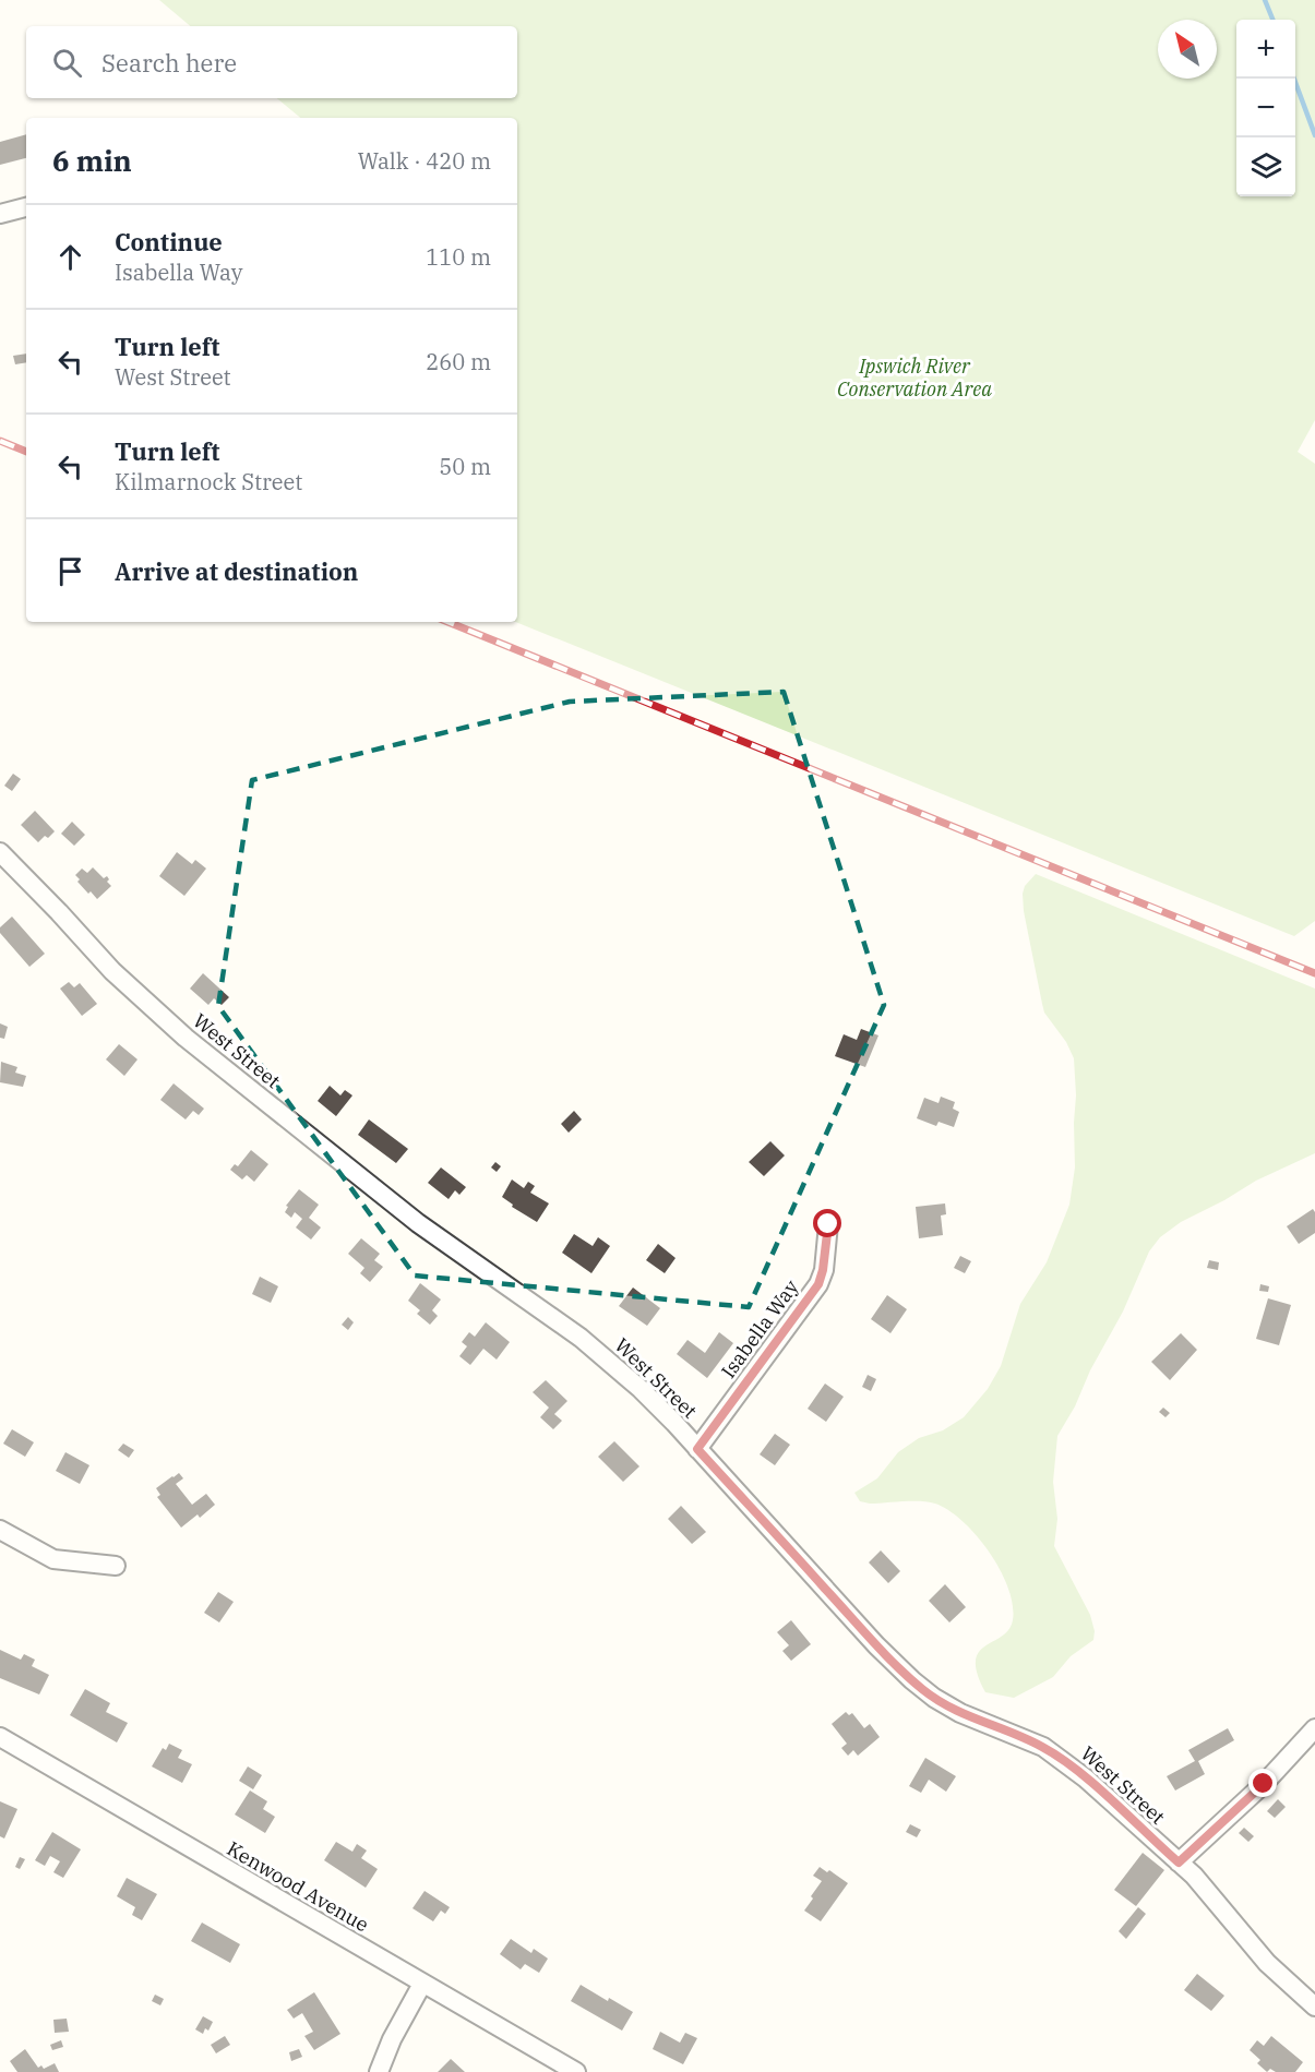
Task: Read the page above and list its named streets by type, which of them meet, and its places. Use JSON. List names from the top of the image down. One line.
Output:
{"streets":{"street":["West Street","Isabella Way","Kenwood Avenue"]},"crossings":[["West Street","Isabella Way"]],"parks":["Ipswich River Conservation Area"],"north":"top left","page":{"map_buttons":["+","−"],"search":"Search here","heading":["6 min","Walk · 420 m"],"list":[["Continue","Isabella Way","110 m"],["Turn left","West Street","260 m"],["Turn left","Kilmarnock Street","50 m"],"Arrive at destination"]}}
